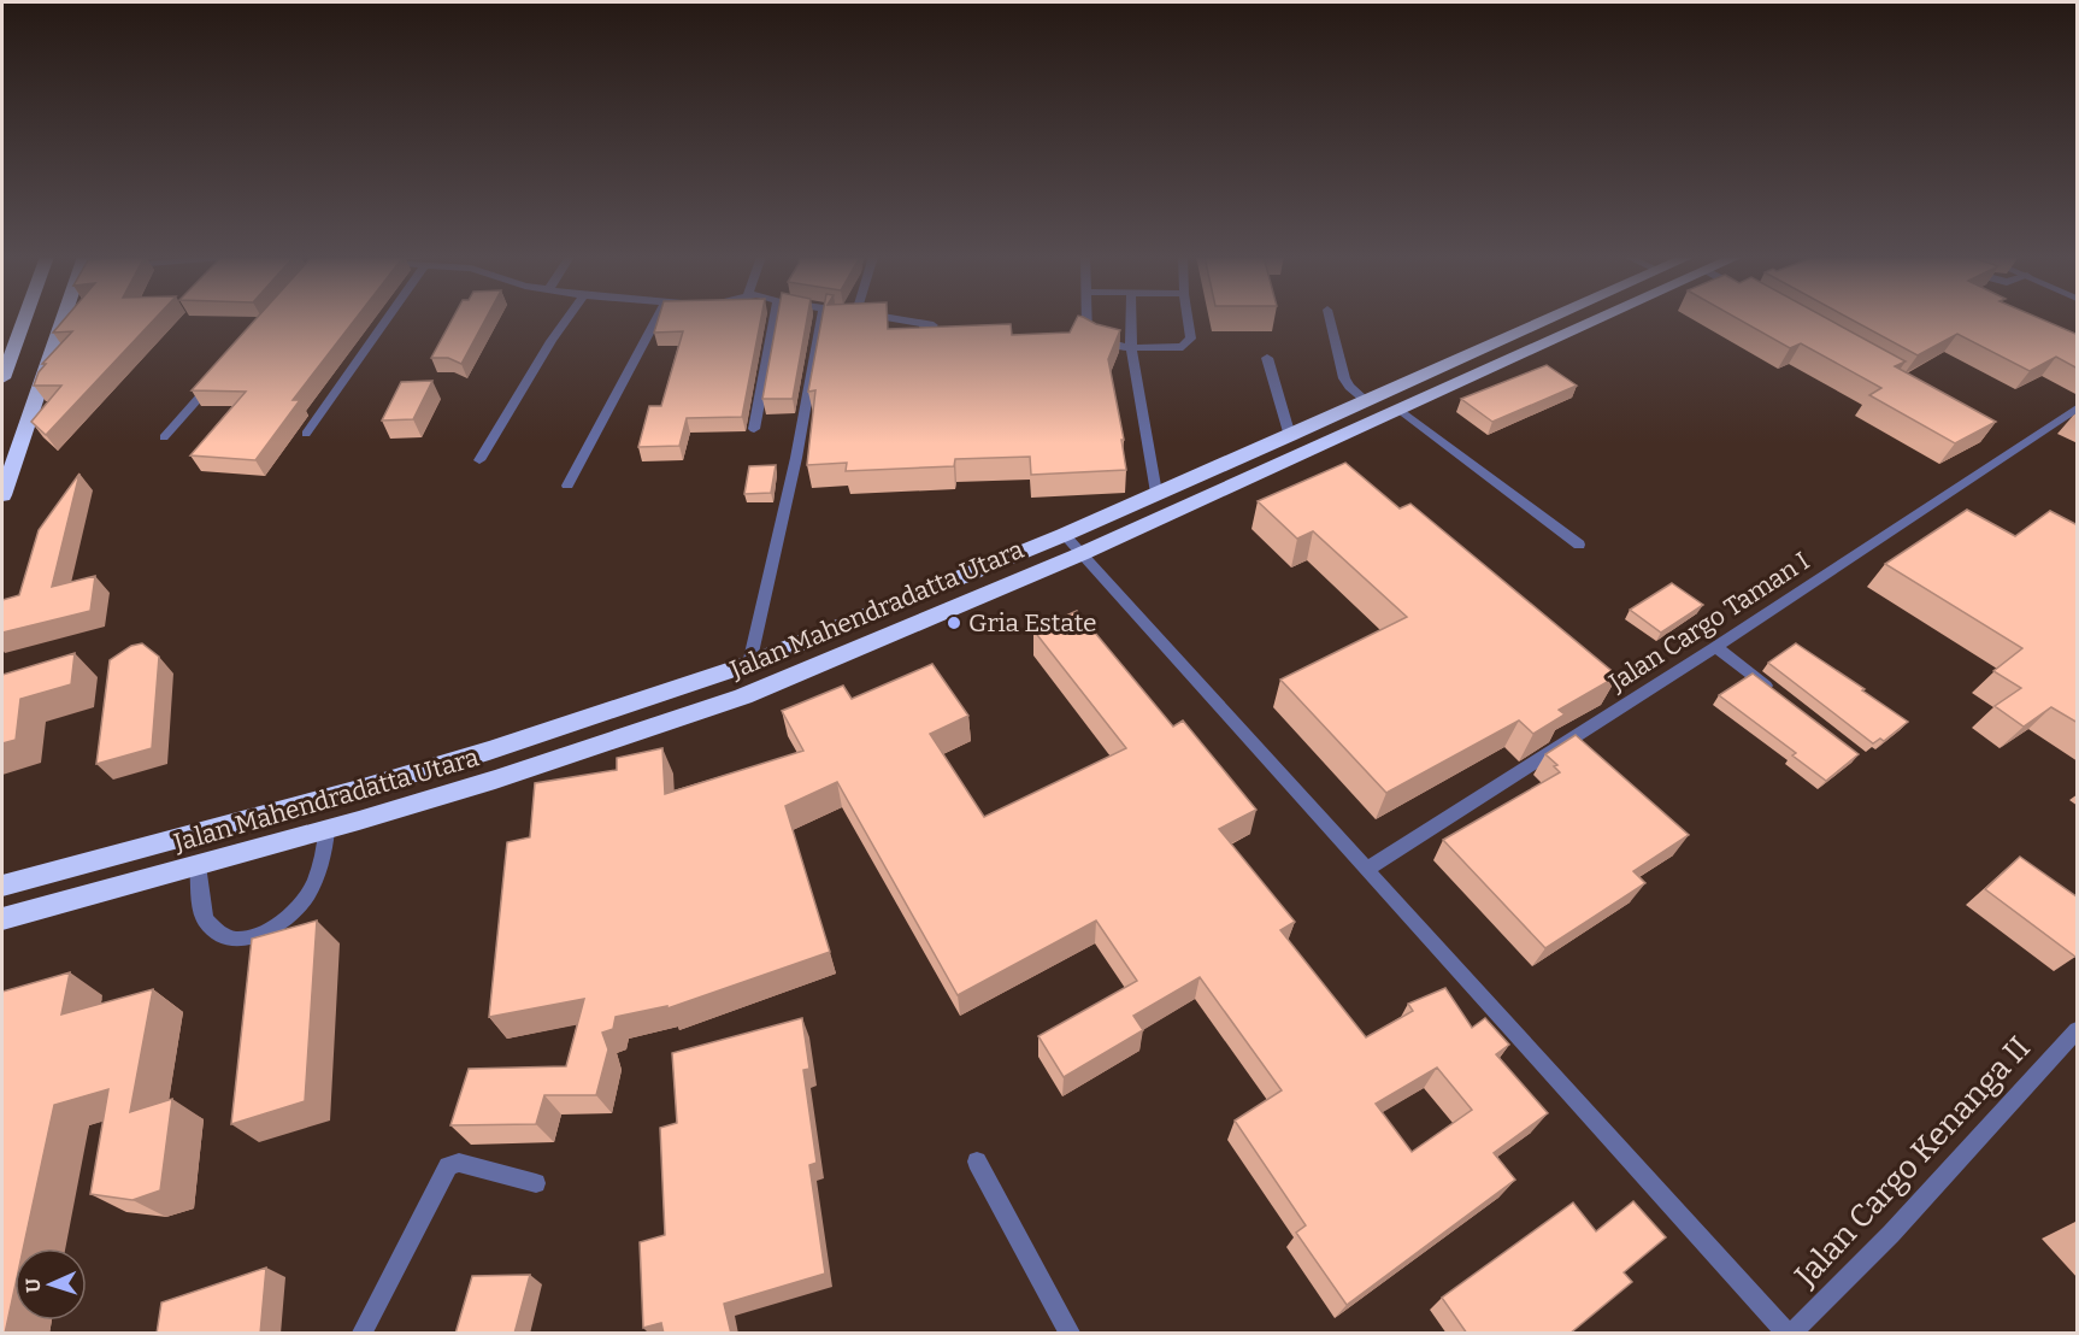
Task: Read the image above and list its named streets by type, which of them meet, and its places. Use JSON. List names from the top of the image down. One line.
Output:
{"streets":{"highway":["Jalan Mahendradatta Utara"],"street":["Jalan Cargo Taman I","Jalan Cargo Kenanga II"]},"places":["Gria Estate"],"north":"left"}
